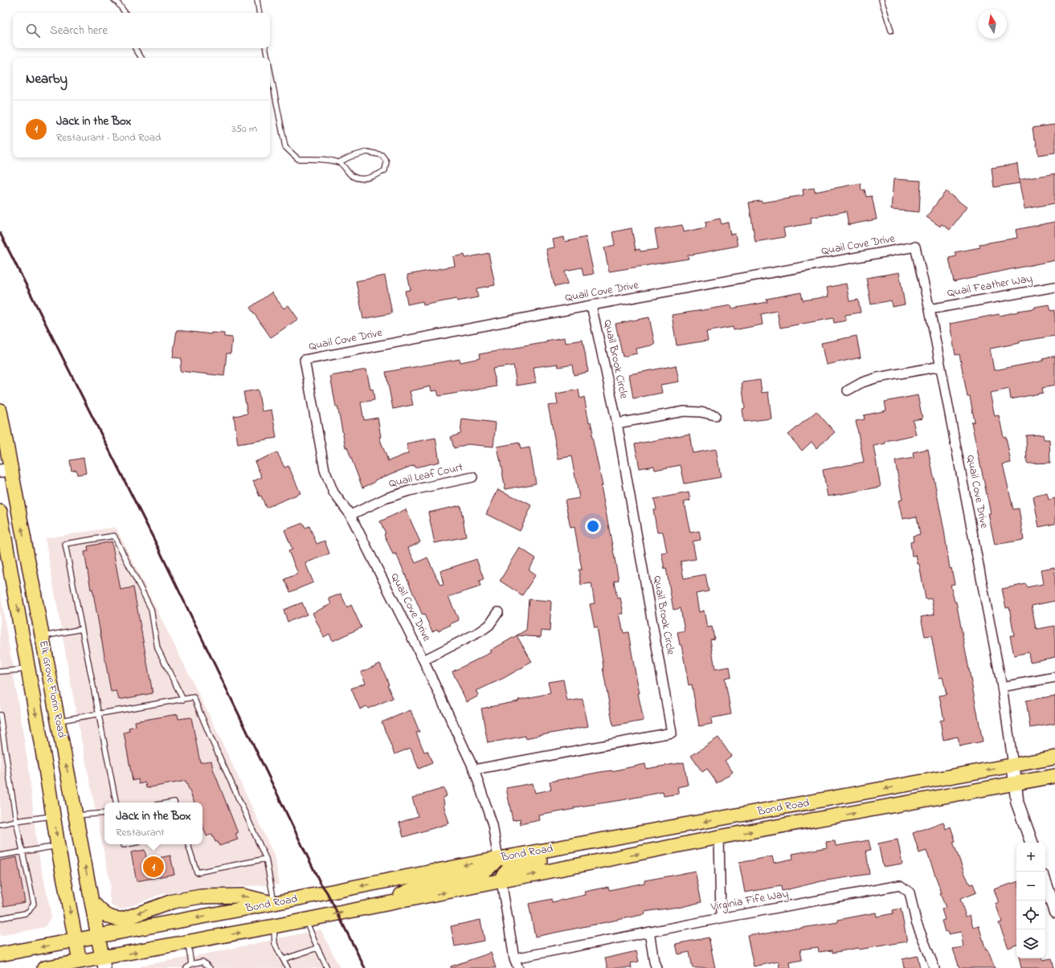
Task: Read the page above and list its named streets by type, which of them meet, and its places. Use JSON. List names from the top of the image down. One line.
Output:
{"streets":{"main road":["Elk Grove Florin Road","Bond Road"],"street":["Quail Cove Drive","Quail Feather Way","Quail Brook Circle","Quail Leaf Court","Virginia Fife Way"]},"crossings":[["Quail Cove Drive","Quail Feather Way"],["Quail Cove Drive","Quail Brook Circle"],["Quail Cove Drive","Quail Leaf Court"],["Quail Cove Drive","Bond Road"],["Elk Grove Florin Road","Bond Road"]],"north":"top","page":{"search":"Search here","heading":"Nearby","list":[{"mark":"1","name":"Jack in the Box","note":"Restaurant · Bond Road","value":"350 m"}],"popup":["Jack in the Box","Restaurant"],"map_buttons":["+","−"],"pins":"1"}}
